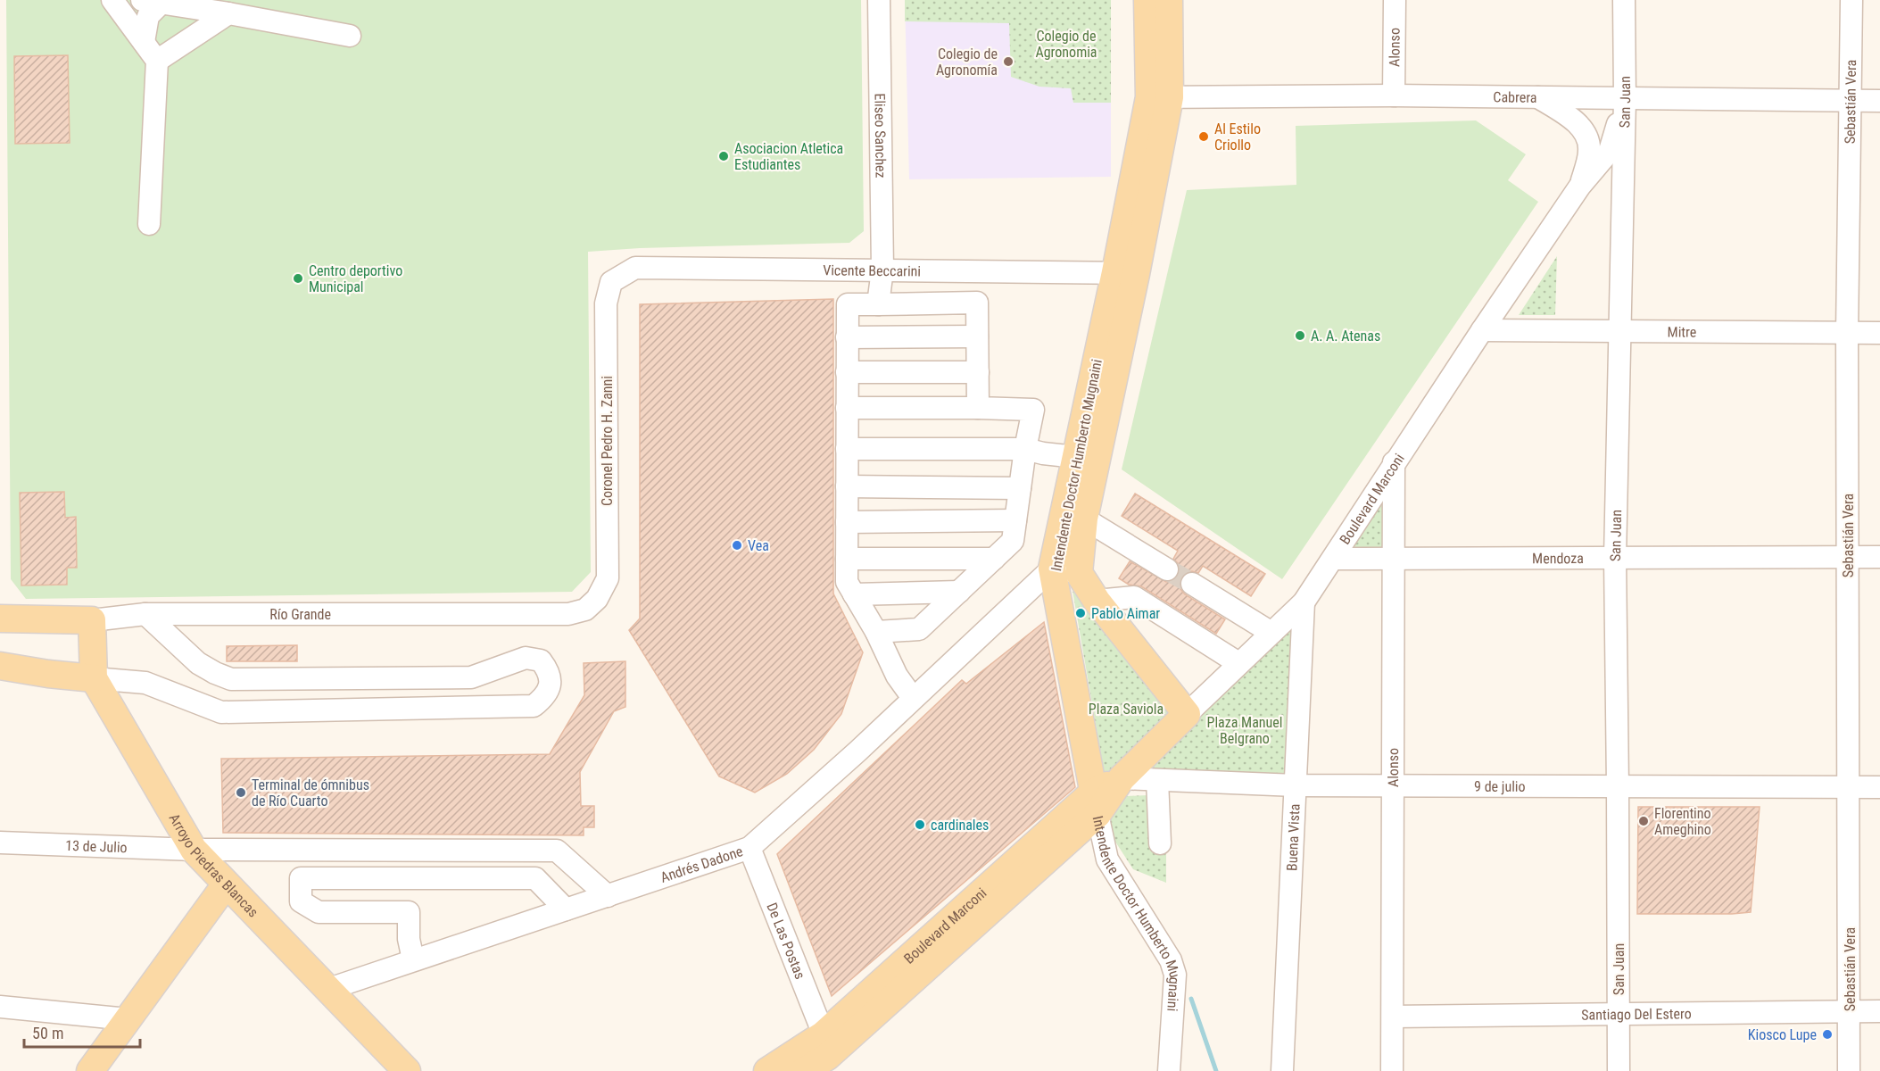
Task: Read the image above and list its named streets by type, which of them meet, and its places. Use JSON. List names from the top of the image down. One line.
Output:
{"streets":{"main road":["Intendente Doctor Humberto Mugnaini","Boulevard Marconi","Río Grande","Arroyo Piedras Blancas"],"street":["Alonso","Cabrera","San Juan","Sebastián Vera","Eliseo Sanchez","Vicente Beccarini","Mitre","Coronel Pedro H. Zanni","Mendoza","9 de julio","Buena Vista","13 de Julio","Andrés Dadone","De Las Postas","Santiago Del Estero"]},"crossings":[["Alonso","Cabrera"],["Alonso","Boulevard Marconi"],["Alonso","Mendoza"],["Alonso","9 de julio"],["Alonso","Santiago Del Estero"],["Cabrera","San Juan"],["Cabrera","Sebastián Vera"],["Cabrera","Intendente Doctor Humberto Mugnaini"],["Cabrera","Boulevard Marconi"],["San Juan","Mitre"],["San Juan","Boulevard Marconi"],["San Juan","Mendoza"],["San Juan","9 de julio"],["San Juan","Santiago Del Estero"],["Sebastián Vera","Mitre"],["Sebastián Vera","Mendoza"],["Sebastián Vera","9 de julio"],["Sebastián Vera","Santiago Del Estero"],["Eliseo Sanchez","Vicente Beccarini"],["Vicente Beccarini","Coronel Pedro H. Zanni"],["Vicente Beccarini","Intendente Doctor Humberto Mugnaini"],["Mitre","Boulevard Marconi"],["Coronel Pedro H. Zanni","Río Grande"],["Intendente Doctor Humberto Mugnaini","Boulevard Marconi"],["Intendente Doctor Humberto Mugnaini","Andrés Dadone"],["Boulevard Marconi","Mendoza"],["Boulevard Marconi","9 de julio"],["Boulevard Marconi","Buena Vista"],["Boulevard Marconi","De Las Postas"],["Río Grande","Arroyo Piedras Blancas"],["9 de julio","Buena Vista"],["13 de Julio","Andrés Dadone"],["13 de Julio","Arroyo Piedras Blancas"],["Andrés Dadone","Arroyo Piedras Blancas"],["Andrés Dadone","De Las Postas"]],"parks":["Colegio de Agronomia","Plaza Saviola","Plaza Manuel Belgrano"],"places":["Colegio de Agronomía","Al Estilo Criollo","Asociacion Atletica Estudiantes","Centro deportivo Municipal","A. A. Atenas","Vea","Pablo Aimar","Terminal de ómnibus de Río Cuarto","Florentino Ameghino","cardinales","Kiosco Lupe"],"scale_bar":"50 m"}
